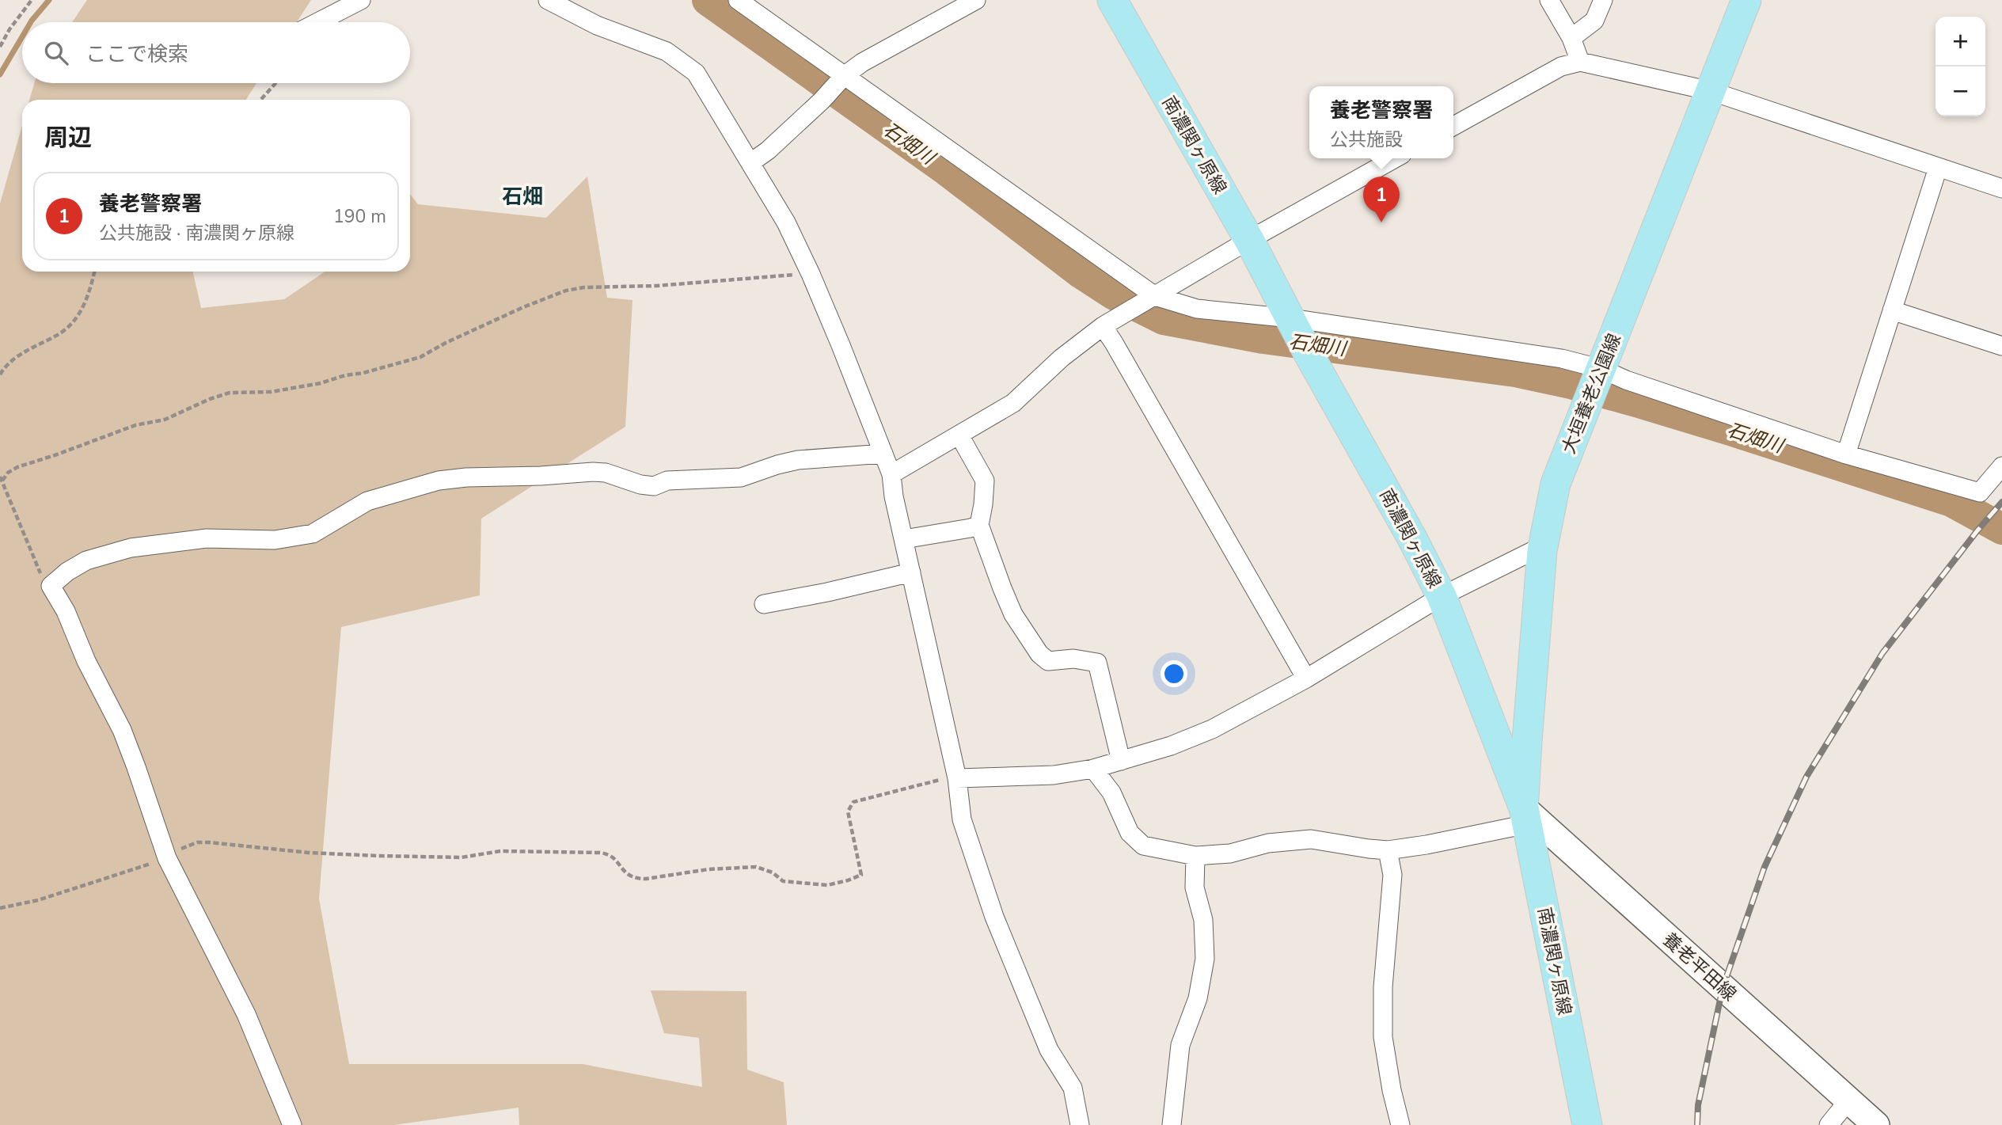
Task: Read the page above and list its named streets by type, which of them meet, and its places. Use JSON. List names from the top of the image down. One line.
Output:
{"streets":{"main road":["南濃関ヶ原線","大垣養老公園線","養老平田線"]},"crossings":[["南濃関ヶ原線","大垣養老公園線"],["南濃関ヶ原線","養老平田線"],["大垣養老公園線","養老平田線"]],"districts":["石畑"],"water":["石畑川"],"page":{"map_buttons":["+","−"],"search":"ここで検索","popup":["養老警察署","公共施設"],"heading":"周辺","list":[{"mark":"1","name":"養老警察署","note":"公共施設 · 南濃関ヶ原線","value":"190 m"}],"pins":"1"}}
